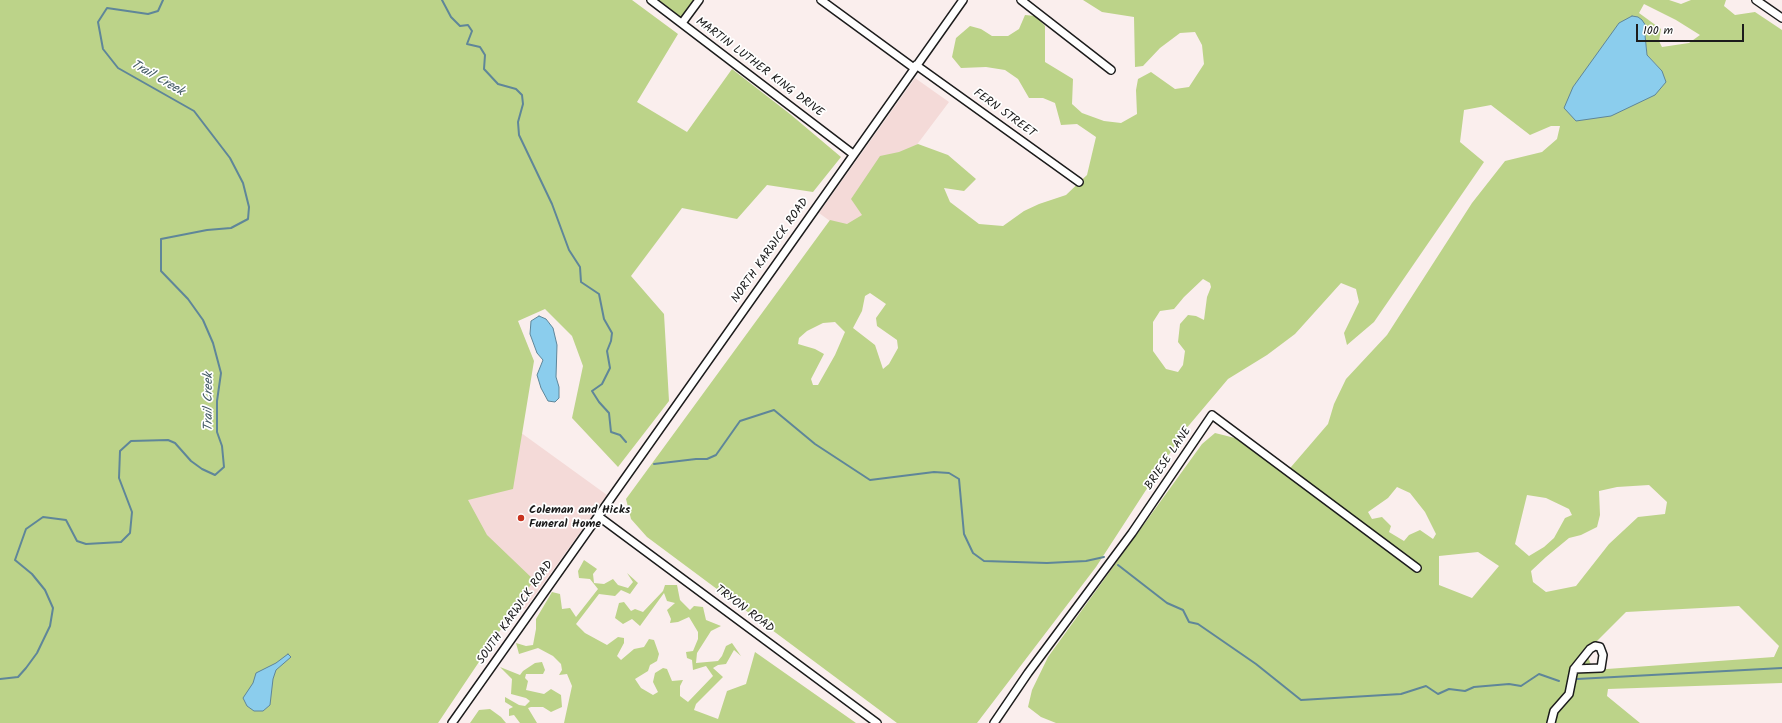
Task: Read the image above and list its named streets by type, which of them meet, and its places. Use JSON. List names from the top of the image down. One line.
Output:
{"streets":{"street":["MARTIN LUTHER KING DRIVE","FERN STREET","NORTH KARWICK ROAD","BRIESE LANE","TRYON ROAD","SOUTH KARWICK ROAD"]},"crossings":[["MARTIN LUTHER KING DRIVE","NORTH KARWICK ROAD"],["FERN STREET","NORTH KARWICK ROAD"],["NORTH KARWICK ROAD","TRYON ROAD"],["NORTH KARWICK ROAD","SOUTH KARWICK ROAD"],["TRYON ROAD","SOUTH KARWICK ROAD"]],"water":["Trail Creek"],"places":["Coleman and Hicks Funeral Home"],"scale_bar":"100 m"}
